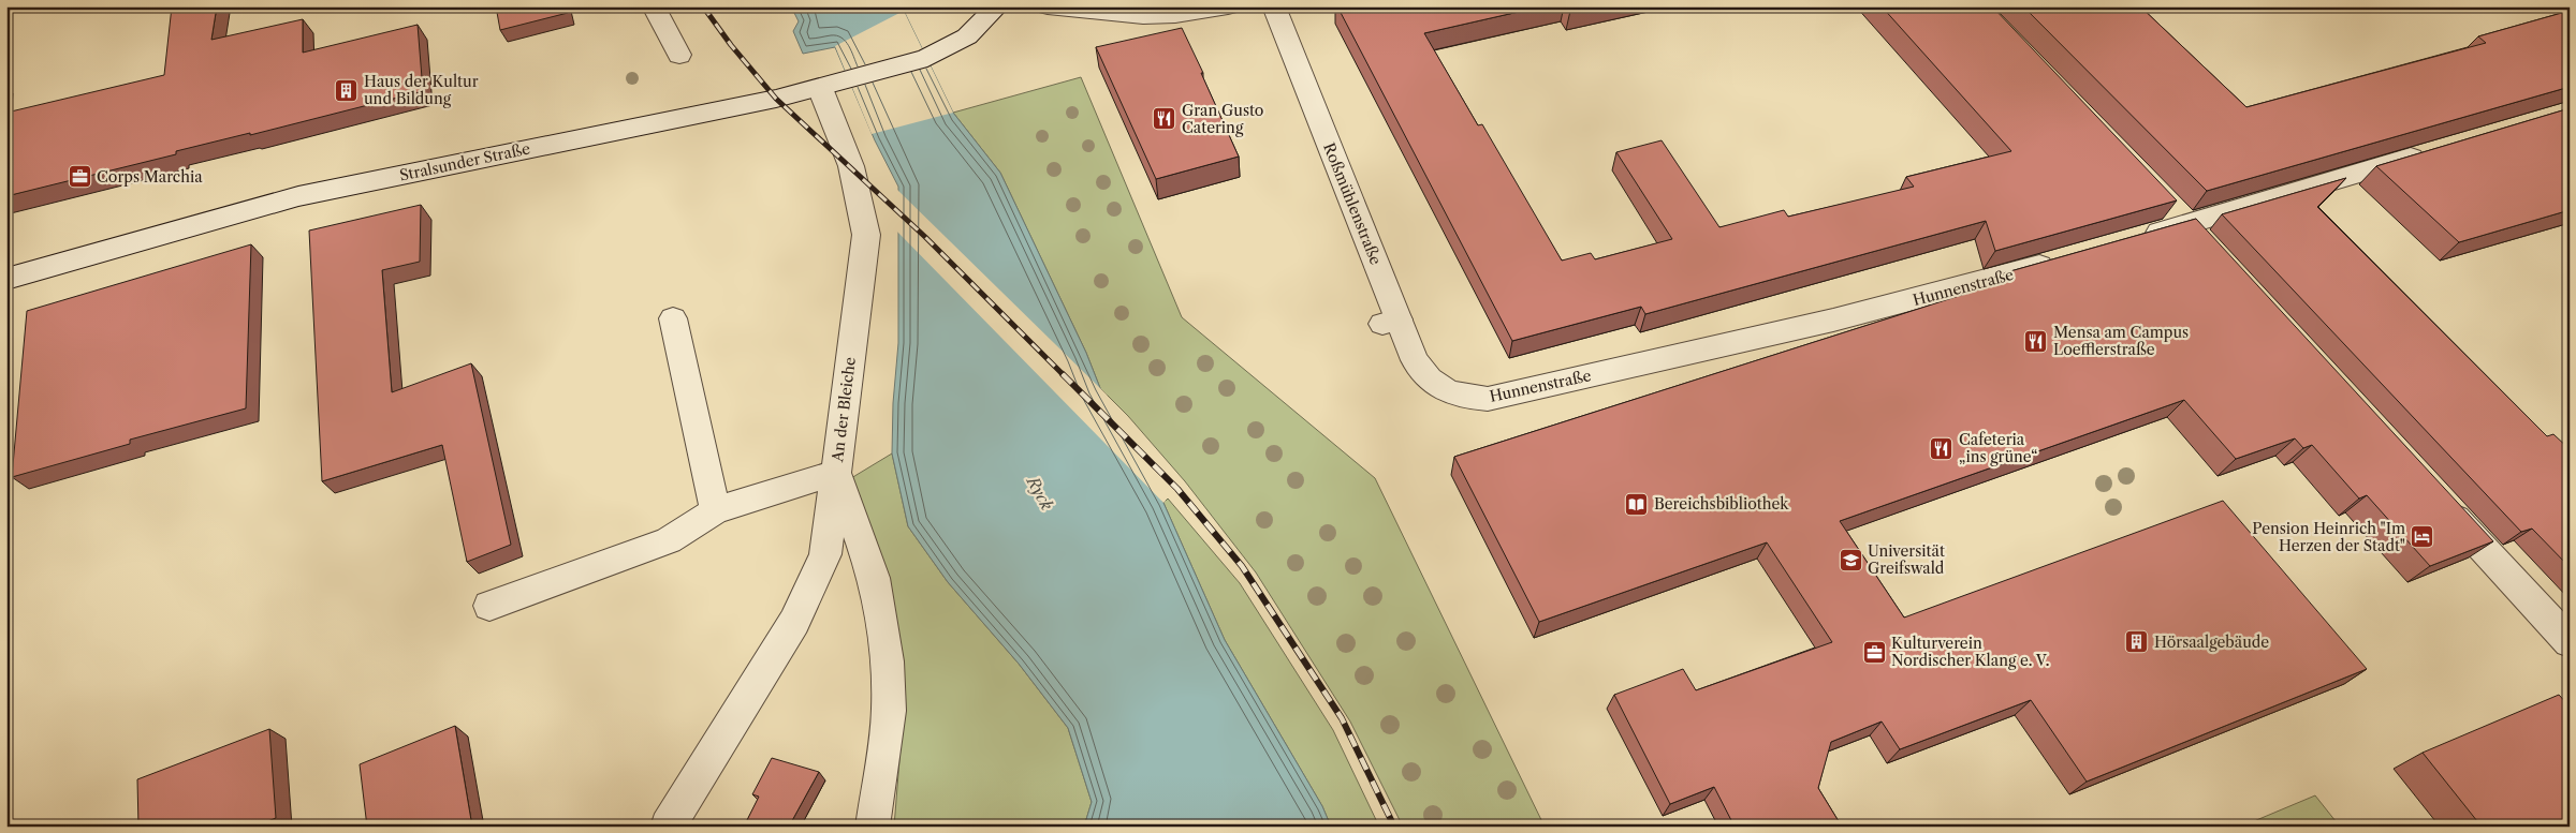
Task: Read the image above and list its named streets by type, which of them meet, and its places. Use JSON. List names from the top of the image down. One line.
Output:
{"streets":{"street":["Stralsunder Straße","Roßmühlenstraße","Hunnenstraße","An der Bleiche"]},"crossings":[["Stralsunder Straße","An der Bleiche"],["Roßmühlenstraße","Hunnenstraße"]],"water":["Ryck"],"places":{"building":["Haus der Kultur und Bildung","Hörsaalgebäude"],"restaurant":["Gran Gusto Catering","Mensa am Campus Loefflerstraße","Cafeteria „ins grüne“"],"office":["Corps Marchia","Kulturverein Nordischer Klang e. V."],"library":["Bereichsbibliothek"],"hotel":["Pension Heinrich \"Im Herzen der Stadt\""],"school or university":["Universität Greifswald"]}}
